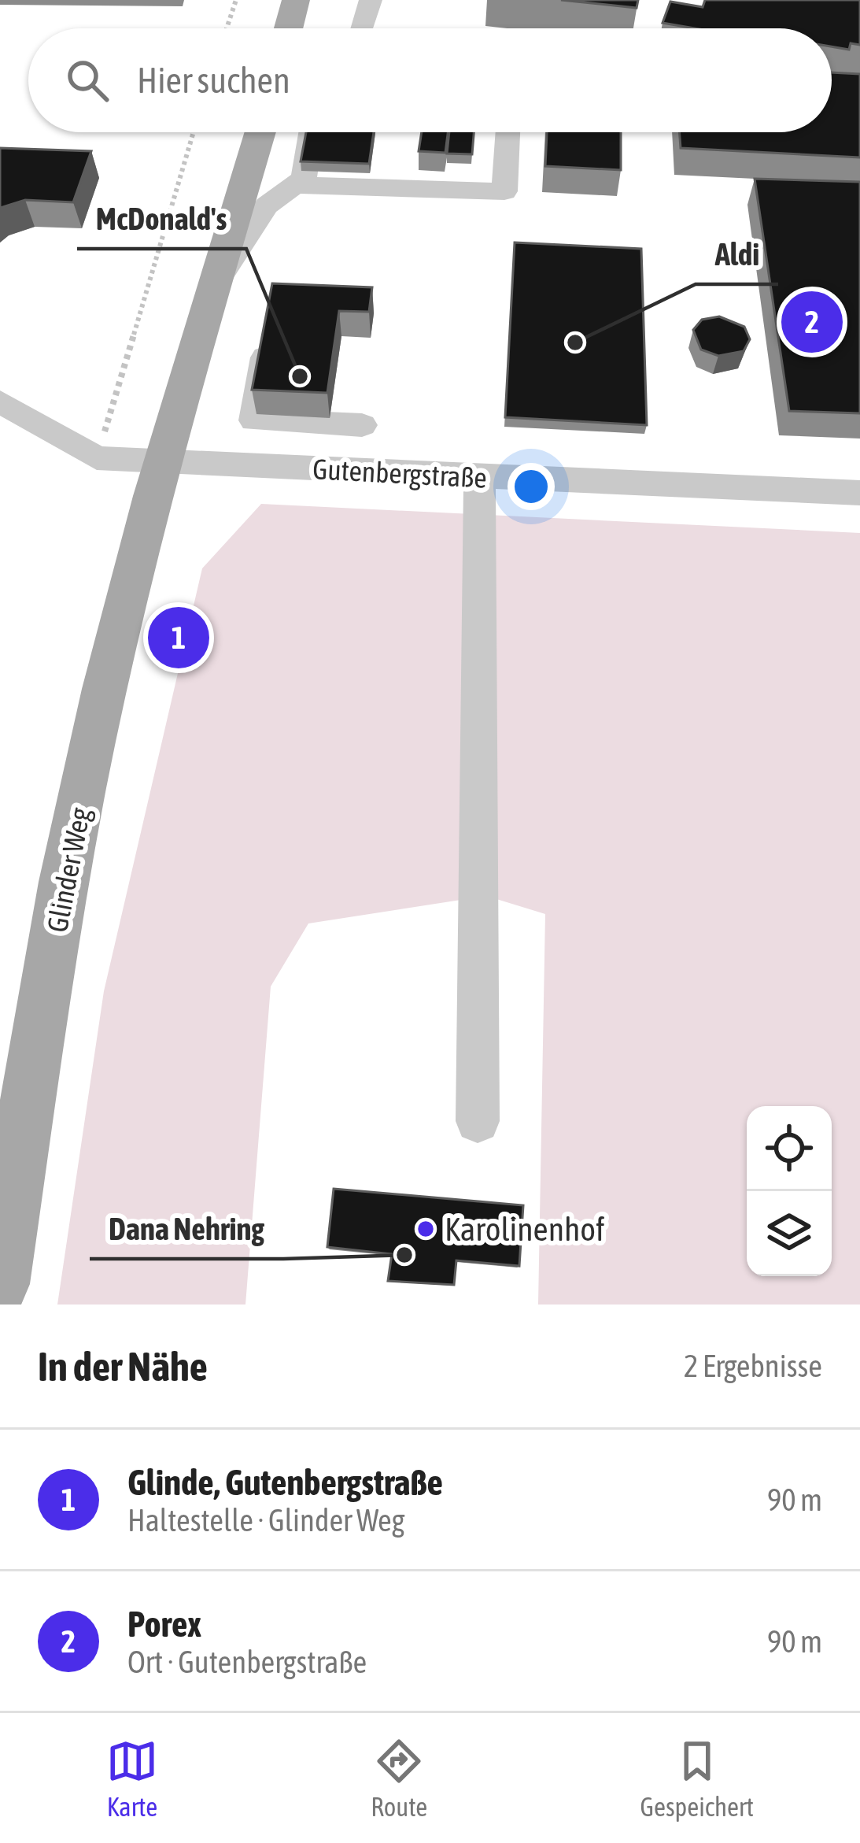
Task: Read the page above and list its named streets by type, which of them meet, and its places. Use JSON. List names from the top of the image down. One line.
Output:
{"streets":{"main road":["Glinder Weg"],"street":["Gutenbergstraße"]},"crossings":[["Gutenbergstraße","Glinder Weg"]],"places":["Aldi","McDonald's","Karolinenhof","Dana Nehring"],"page":{"search":"Hier suchen","pins":["2","1"],"heading":["In der Nähe","2 Ergebnisse"],"list":[{"mark":"1","name":"Glinde, Gutenbergstraße","note":"Haltestelle · Glinder Weg","value":"90 m"},{"mark":"2","name":"Porex","note":"Ort · Gutenbergstraße","value":"90 m"}],"nav":["Karte","Route","Gespeichert"]}}
